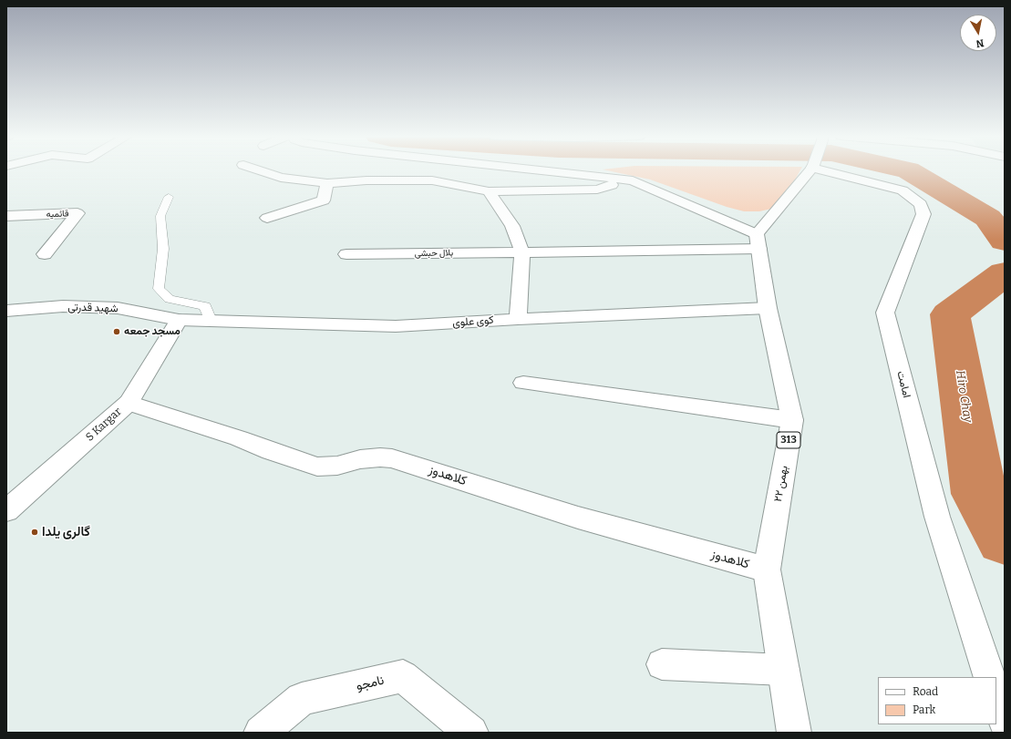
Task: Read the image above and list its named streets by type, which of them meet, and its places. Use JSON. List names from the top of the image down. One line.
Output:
{"streets":{"street":["قائمیه","بلال حبشی","شهید قدرتی","کوی علوی","امامت","S Kargar","313","کلاهدوز","۲۲ بهمن","نامجو"]},"crossings":[["بلال حبشی","۲۲ بهمن"],["شهید قدرتی","کوی علوی"],["شهید قدرتی","S Kargar"],["کوی علوی","S Kargar"],["کوی علوی","۲۲ بهمن"],["S Kargar","کلاهدوز"],["کلاهدوز","۲۲ بهمن"]],"water":["Hiro Chay"],"places":["مسجد جمعه","گالری یلدا"],"legend":["Road","Park"],"north":"bottom"}
